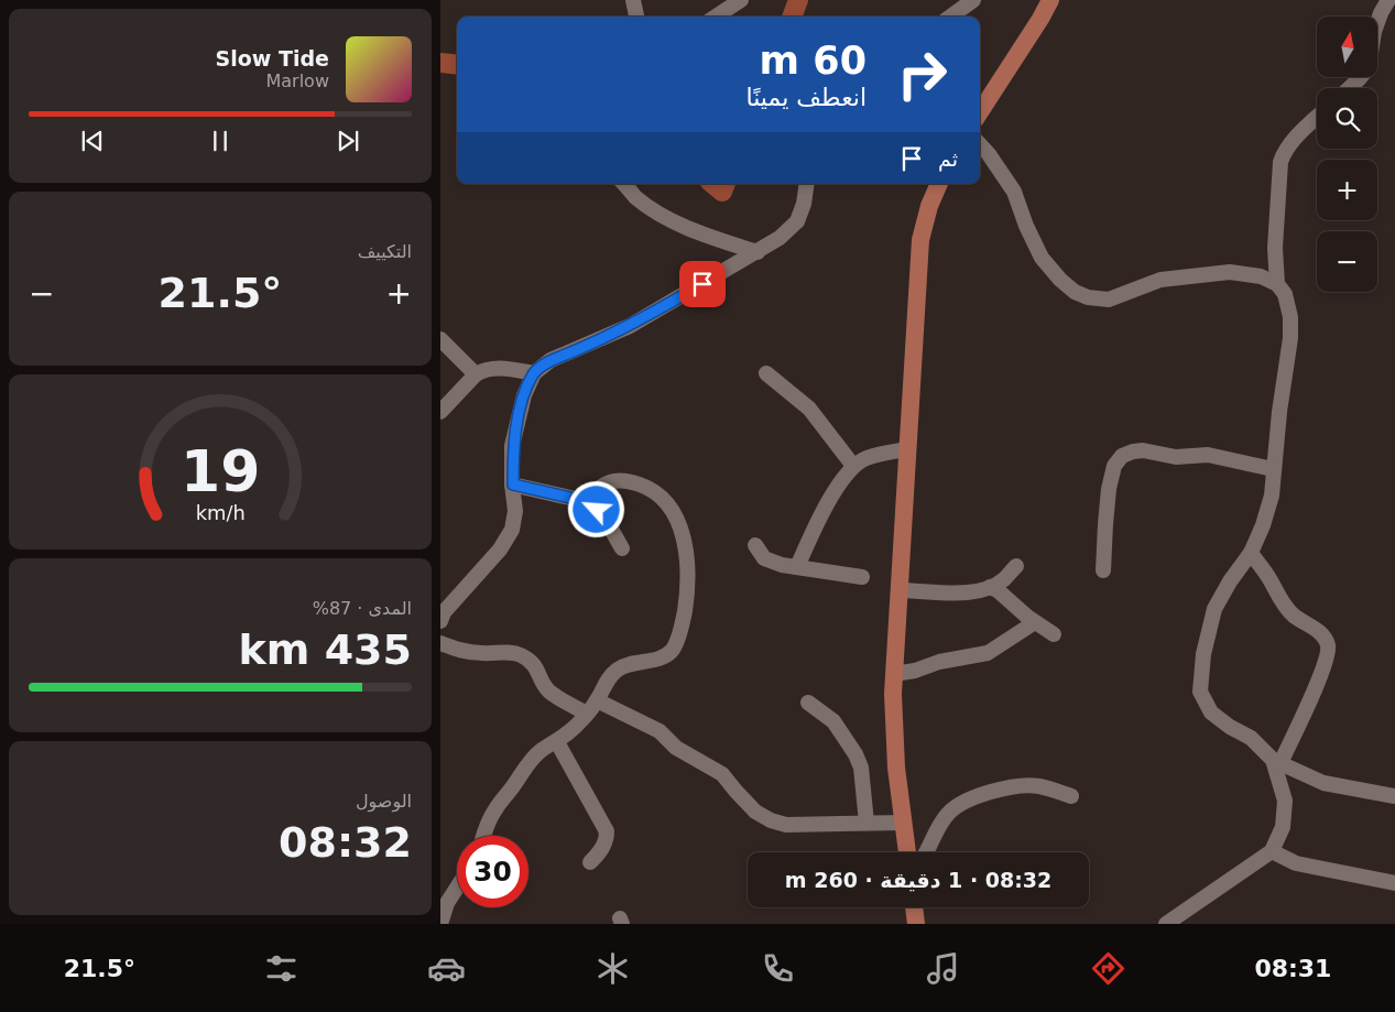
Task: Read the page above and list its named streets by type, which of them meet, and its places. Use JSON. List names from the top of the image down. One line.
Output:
{"north":"top","page":{"map_buttons":["+","−"],"turn":["60 m","انعطف يمينًا"],"song":["Slow Tide","Marlow"],"then":"ثم","tile":["التكييف",["المدى · 87%","435 km"],["الوصول","08:32"]],"heat":["−","21.5°","+"],"limit":"30","trip":"08:32 · 1 دقيقة · 260 m","tabs":["08:31","21.5°"],"gauge":["19","km/h"]}}
